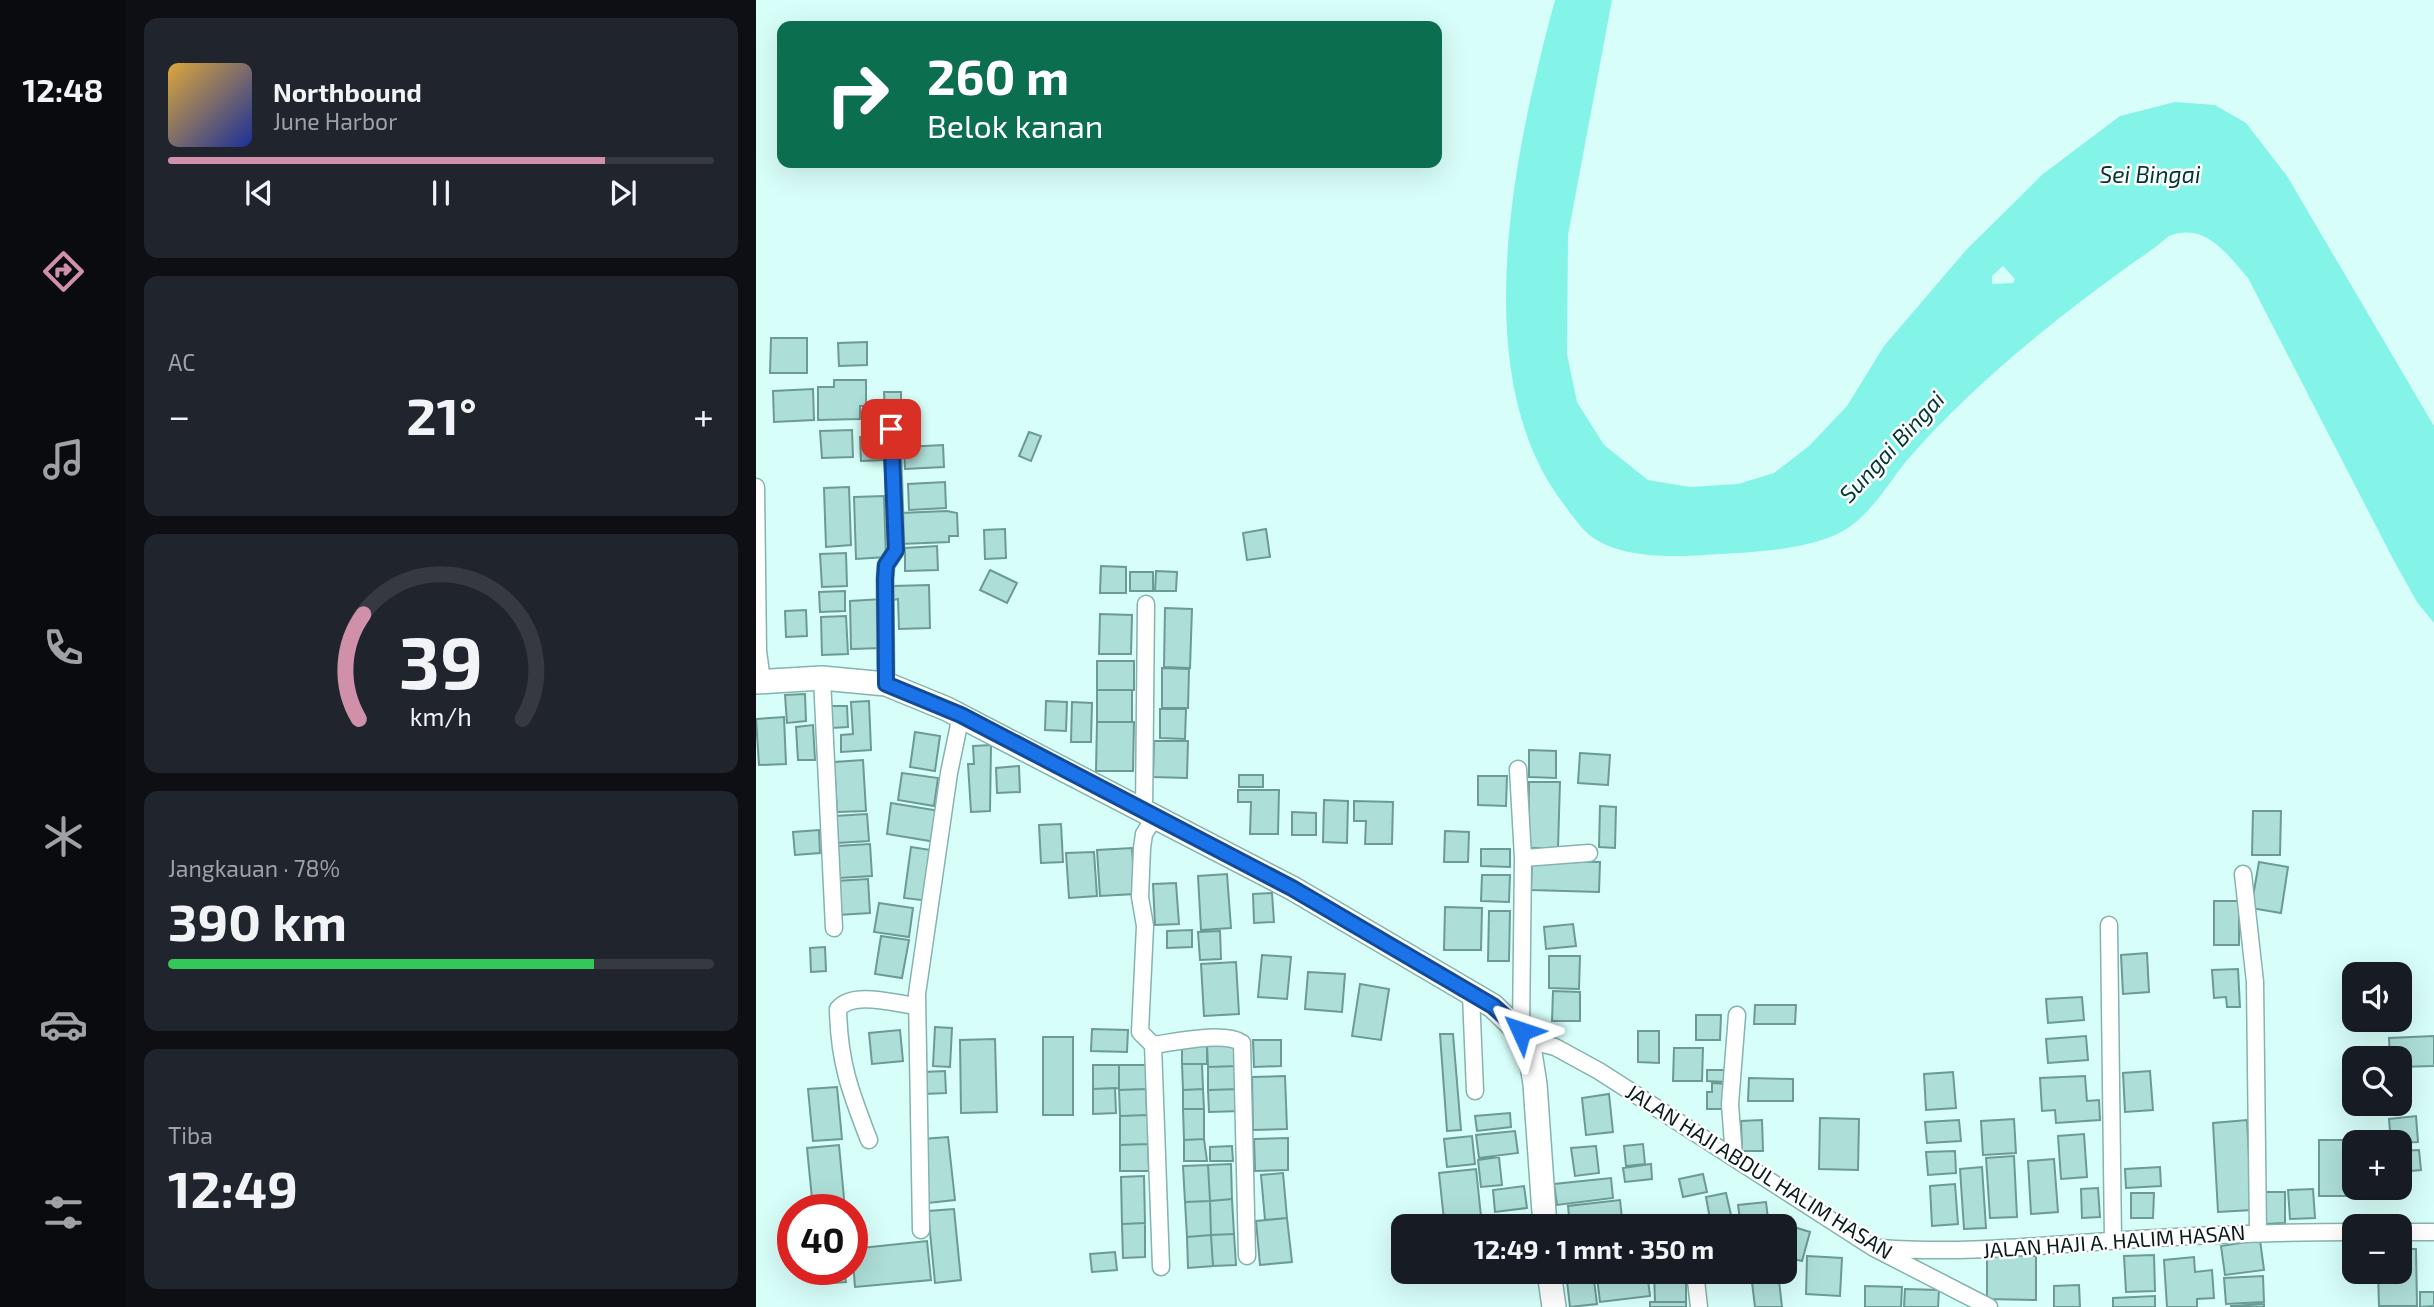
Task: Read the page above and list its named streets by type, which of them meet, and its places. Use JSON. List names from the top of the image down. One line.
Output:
{"streets":{"street":["JALAN HAJI ABDUL HALIM HASAN","JALAN HAJI A. HALIM HASAN"]},"crossings":[["JALAN HAJI ABDUL HALIM HASAN","JALAN HAJI A. HALIM HASAN"]],"water":["Sei Bingai","Sungai Bingai"],"page":{"tabs":"12:48","turn":["260 m","Belok kanan"],"song":["Northbound","June Harbor"],"tile":["AC",["Jangkauan · 78%","390 km"],["Tiba","12:49"]],"heat":["−","21°","+"],"map_buttons":["+","−"],"limit":"40","trip":"12:49 · 1 mnt · 350 m","gauge":["39","km/h"]}}
